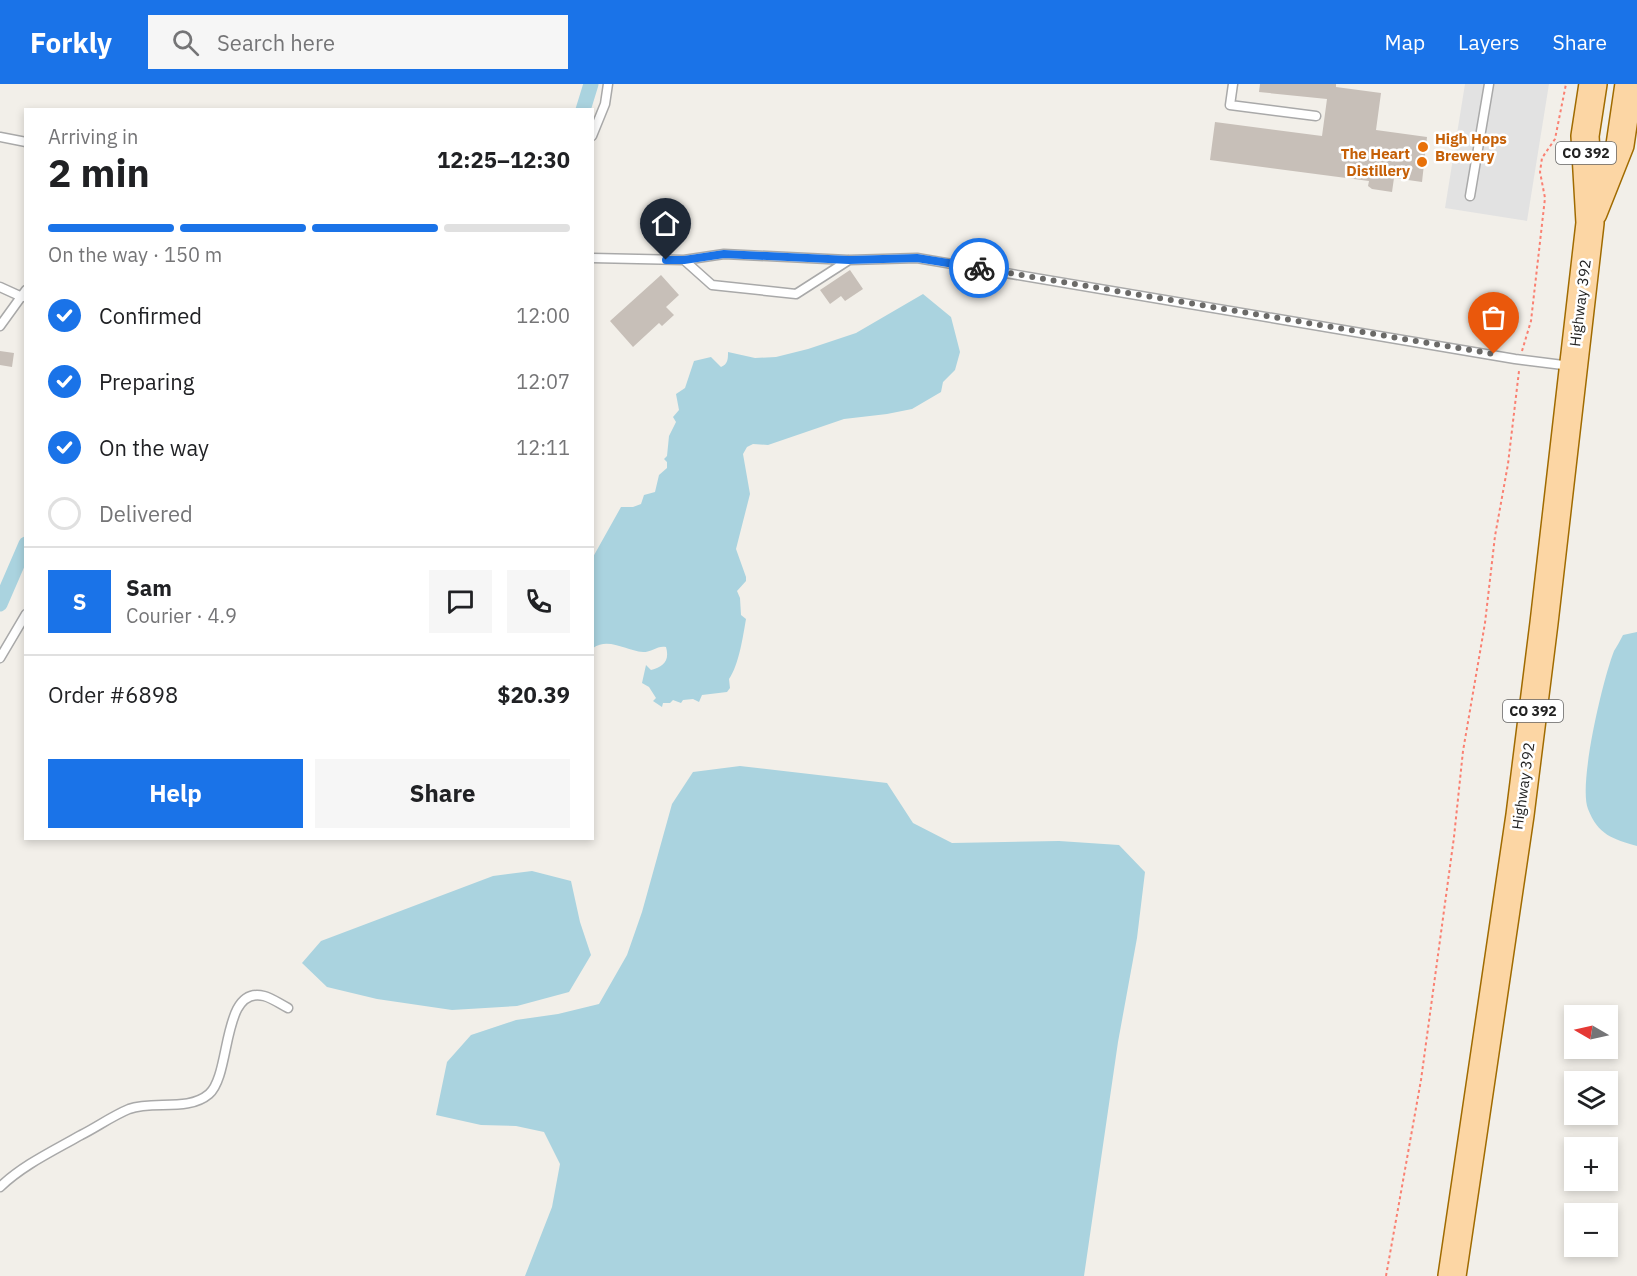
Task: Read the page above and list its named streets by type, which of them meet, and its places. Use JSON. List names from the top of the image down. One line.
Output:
{"streets":{"main road":["CO 392","Highway 392"]},"places":["High Hops Brewery","The Heart Distillery"],"north":"left","page":{"header":"Forkly","search":"Search here","nav":["Map","Layers","Share"],"heading":["2 min","Arriving in","12:25–12:30"],"panel":["Sam","Courier · 4.9","Order #6898","$20.39"],"bar":"On the way · 150 m","list":[["Confirmed","12:00"],["Preparing","12:07"],["On the way","12:11"],"Delivered"],"round":"S","buttons":["Help","Share"],"map_buttons":["+","−"]}}
